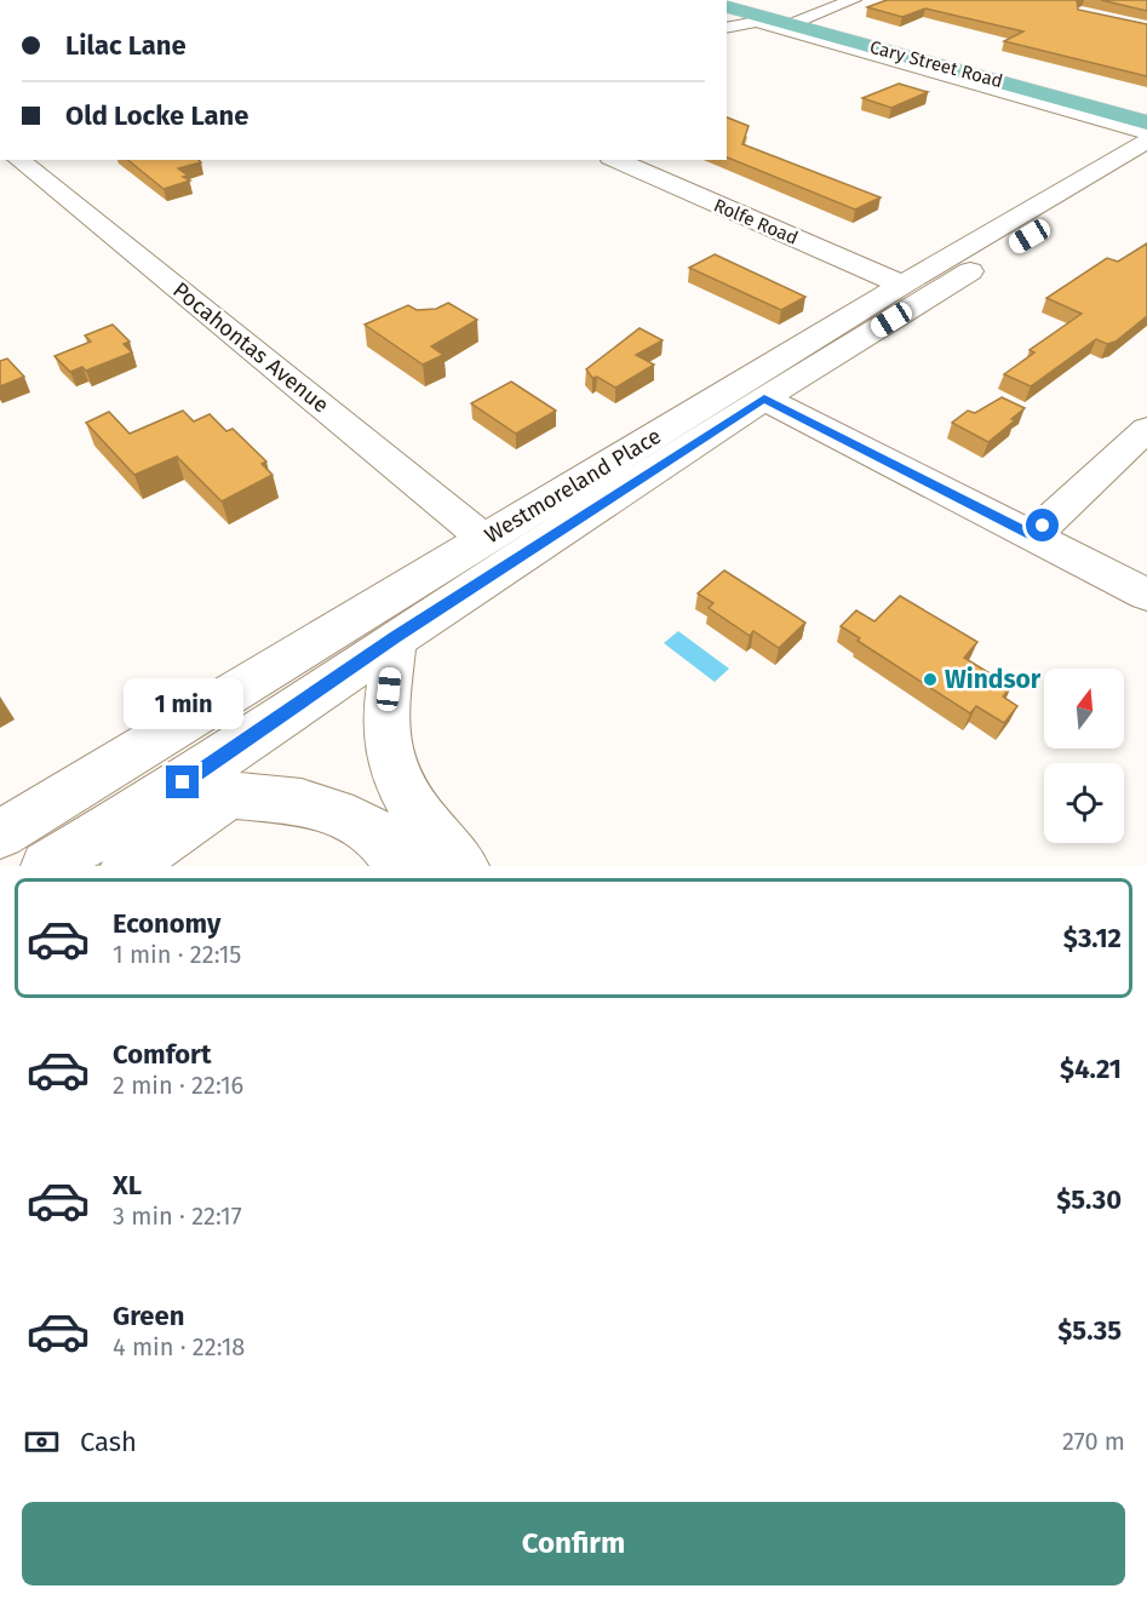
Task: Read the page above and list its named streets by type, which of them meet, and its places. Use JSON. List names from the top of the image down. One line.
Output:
{"streets":{"main road":["Cary Street Road"],"street":["Rolfe Road","Pocahontas Avenue","Westmoreland Place"]},"crossings":[["Rolfe Road","Westmoreland Place"],["Pocahontas Avenue","Westmoreland Place"]],"places":["Windsor"],"north":"top","page":{"banner":["Lilac Lane","Old Locke Lane"],"bubble":"1 min","list":[{"name":"Economy","note":"1 min · 22:15","value":"$3.12"},{"name":"Comfort","note":"2 min · 22:16","value":"$4.21"},{"name":"XL","note":"3 min · 22:17","value":"$5.30"},{"name":"Green","note":"4 min · 22:18","value":"$5.35"}],"pay":["Cash","270 m"],"buttons":"Confirm"}}
